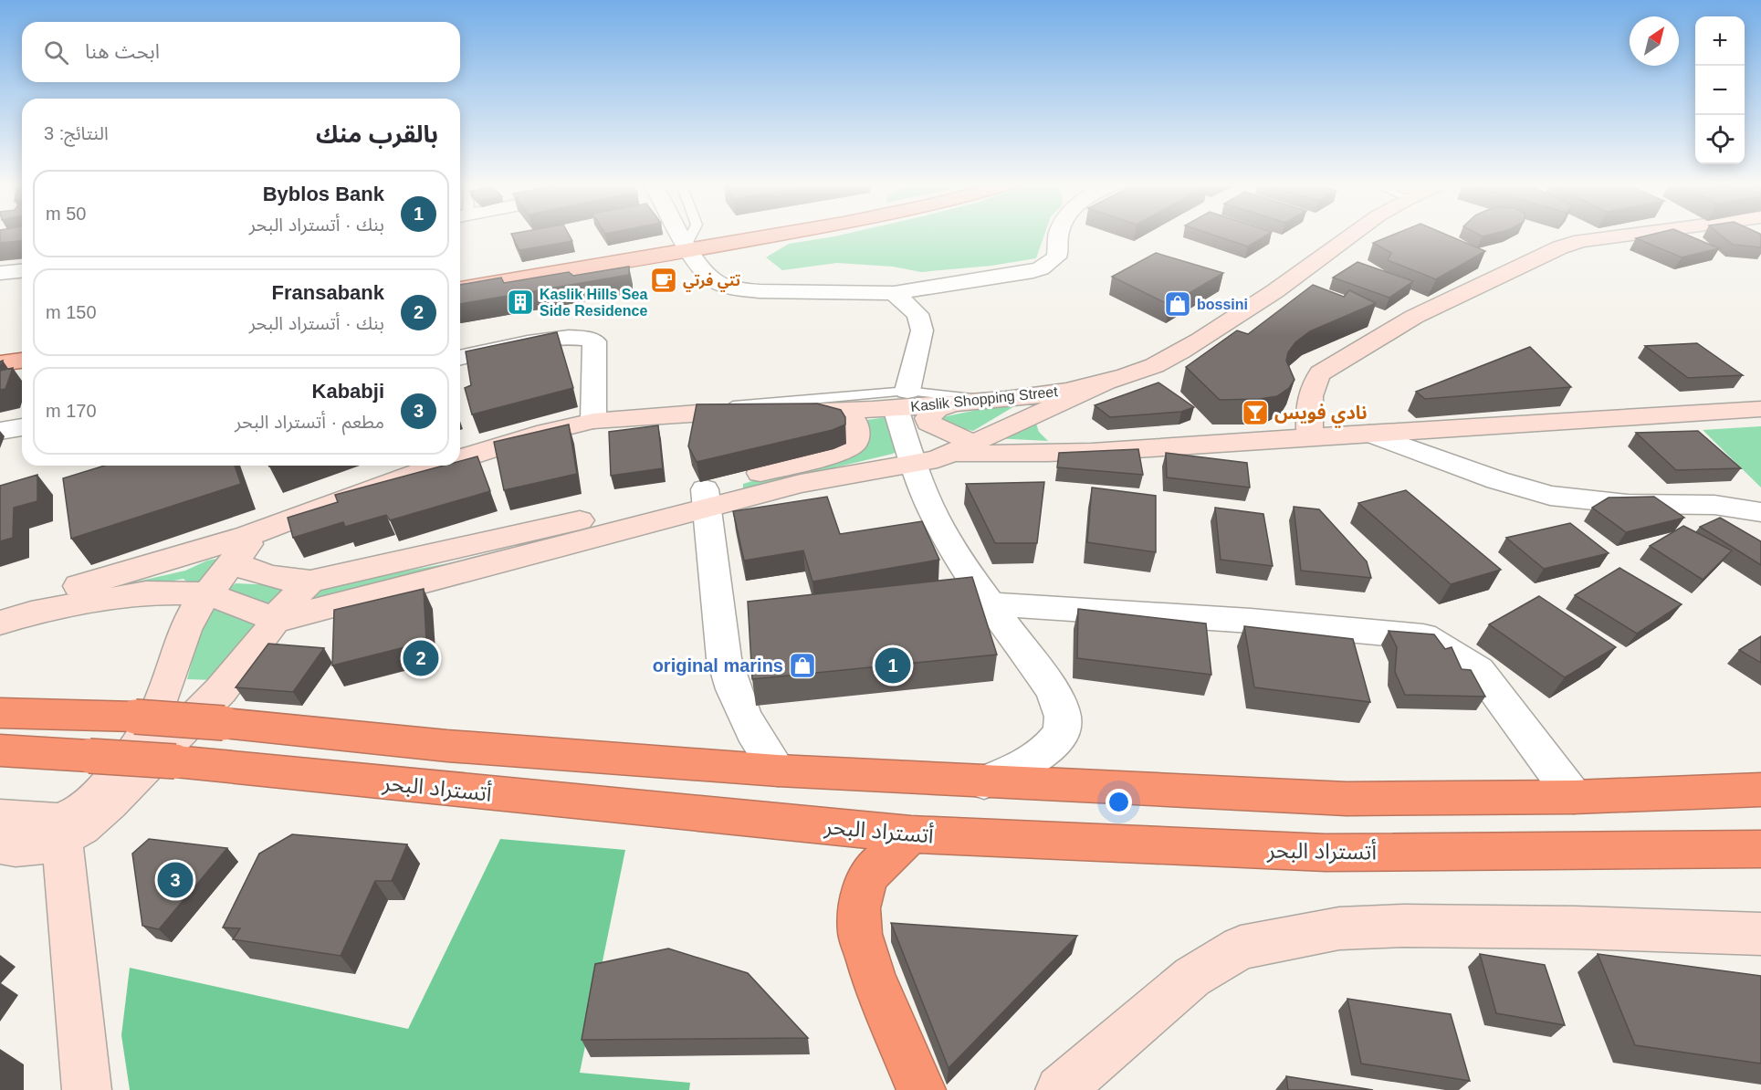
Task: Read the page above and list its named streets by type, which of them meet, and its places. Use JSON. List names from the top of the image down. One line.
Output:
{"streets":{"highway":["أتستراد البحر"],"main road":["Kaslik Shopping Street"]},"places":{"cafe":["تتي فرتي"],"building":["Kaslik Hills Sea Side Residence"],"shop":["bossini","original marins"],"bar":["نادي فويس"]},"north":"top right","page":{"map_buttons":["+","−"],"search":"ابحث هنا","heading":["بالقرب منك","النتائج: 3"],"list":[{"mark":"1","name":"Byblos Bank","note":"بنك · أتستراد البحر","value":"50 m"},{"mark":"2","name":"Fransabank","note":"بنك · أتستراد البحر","value":"150 m"},{"mark":"3","name":"Kababji","note":"مطعم · أتستراد البحر","value":"170 m"}],"pins":["2","1","3"]}}
